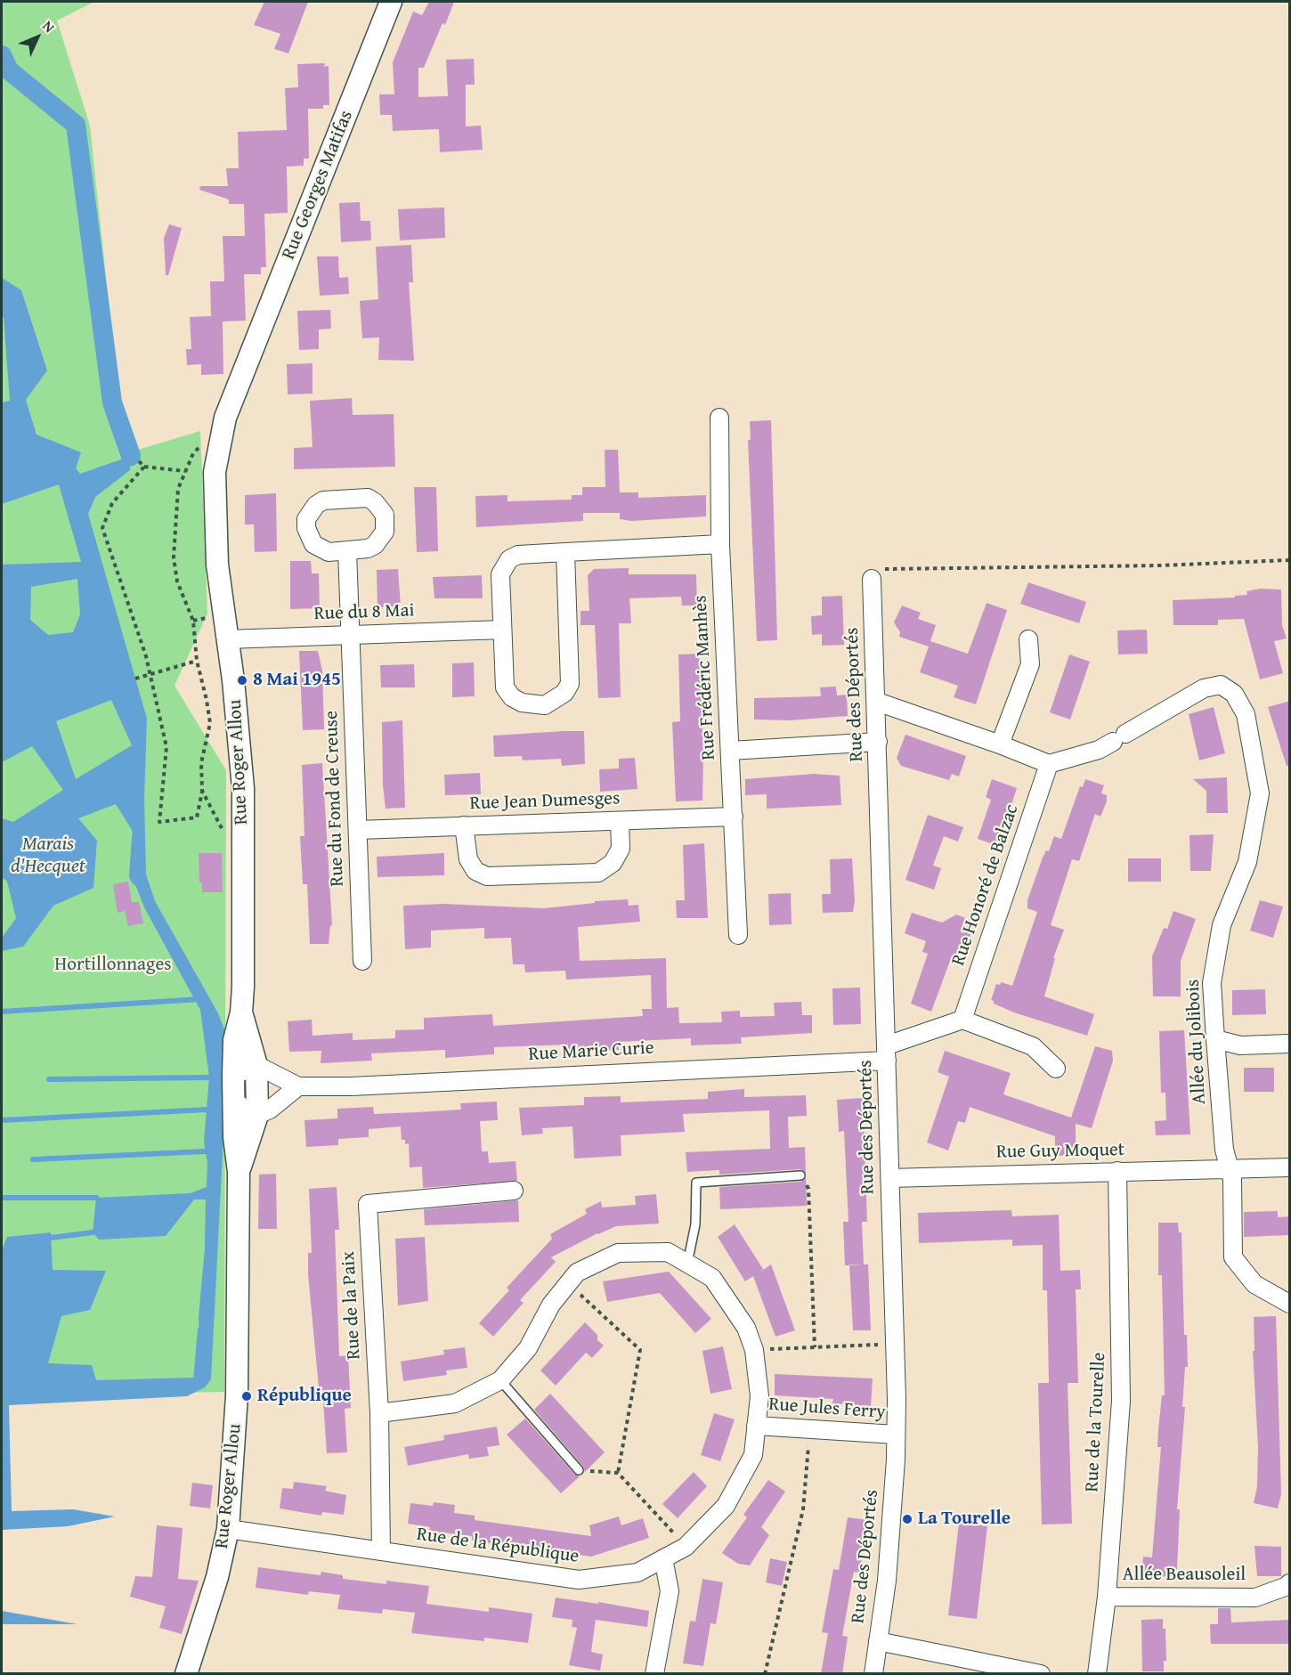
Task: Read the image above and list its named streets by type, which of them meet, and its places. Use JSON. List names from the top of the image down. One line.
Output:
{"streets":{"street":["Rue Georges Matifas","Rue du 8 Mai","Rue Frédéric Manhès","Rue des Déportés","Rue Roger Allou","Rue du Fond de Creuse","Rue Jean Dumesges","Rue Honoré de Balzac","Allée du Jolibois","Rue Marie Curie","Rue Guy Moquet","Rue de la Paix","Rue Jules Ferry","Rue de la Tourelle","Rue de la République","Allée Beausoleil"]},"crossings":[["Rue Georges Matifas","Rue Roger Allou"],["Rue du 8 Mai","Rue Roger Allou"],["Rue du 8 Mai","Rue du Fond de Creuse"],["Rue Frédéric Manhès","Rue Jean Dumesges"],["Rue des Déportés","Rue Marie Curie"],["Rue des Déportés","Rue Guy Moquet"],["Rue des Déportés","Rue Jules Ferry"],["Rue Roger Allou","Rue de la République"],["Rue du Fond de Creuse","Rue Jean Dumesges"],["Rue Honoré de Balzac","Allée du Jolibois"],["Allée du Jolibois","Rue Guy Moquet"],["Rue Guy Moquet","Rue de la Tourelle"],["Rue de la Paix","Rue de la République"],["Rue Jules Ferry","Rue de la République"],["Rue de la Tourelle","Allée Beausoleil"]],"water":["Marais d'Hecquet"],"parks":["Hortillonnages"],"places":["8 Mai 1945","République","La Tourelle"],"north":"top right"}
